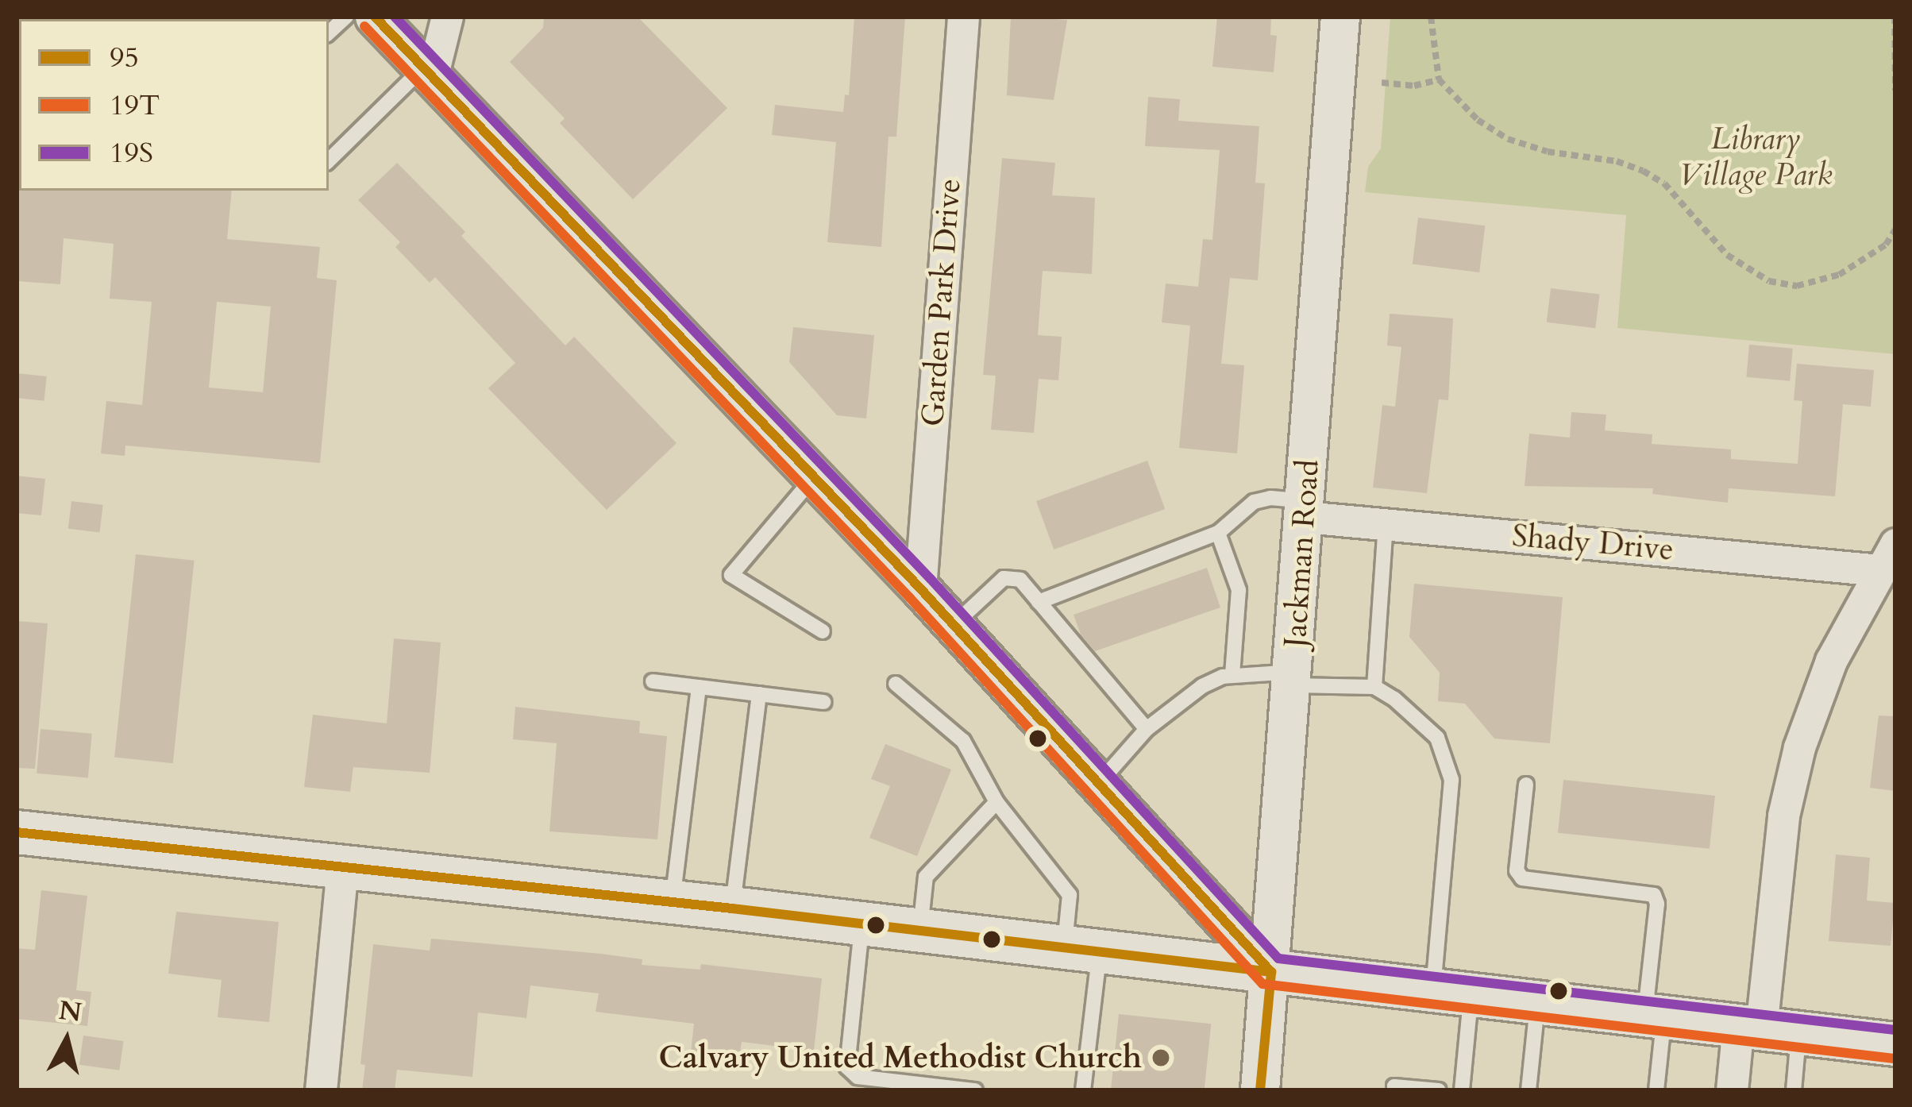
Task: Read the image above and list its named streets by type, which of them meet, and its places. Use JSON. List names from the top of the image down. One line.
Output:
{"streets":{"street":["Garden Park Drive","Shady Drive","Jackman Road"]},"crossings":[["Shady Drive","Jackman Road"]],"parks":["Library Village Park"],"places":["Calvary United Methodist Church"],"lines":["transit line 95","transit line 19S","transit line 19T"],"legend":["95","19T","19S"],"north":"top"}
